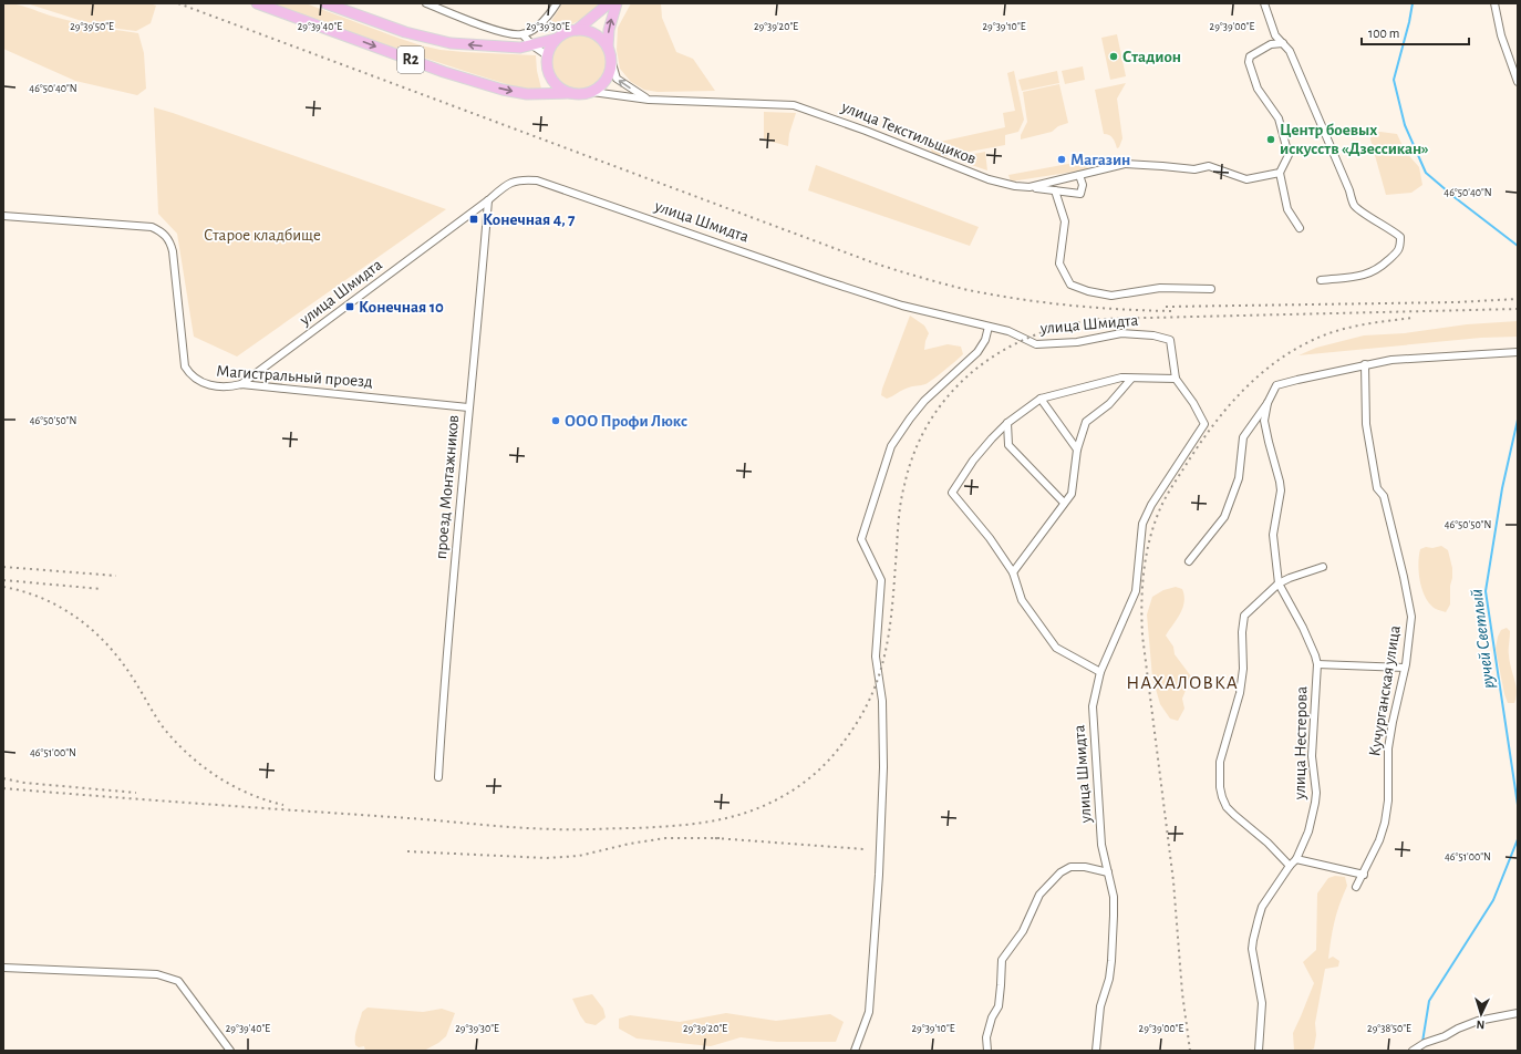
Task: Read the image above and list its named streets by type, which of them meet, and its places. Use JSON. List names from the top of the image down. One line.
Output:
{"streets":{"main road":["R2"],"street":["улица Текстильщиков","улица Шмидта","Магистральный проезд","проезд Монтажников","Кучурганская улица","улица Нестерова"]},"crossings":[["R2","улица Текстильщиков"],["улица Шмидта","Магистральный проезд"],["улица Шмидта","проезд Монтажников"],["Магистральный проезд","проезд Монтажников"]],"districts":["НАХАЛОВКА"],"water":["ручей Светлый"],"parks":["Старое кладбище"],"places":{"other":["Стадион","Центр боевых искусств «Дзессикан»","Магазин","ООО Профи Люкс"],"transit":["Конечная 4, 7","Конечная 10"]},"scale_bar":"100 m","north":"bottom","coordinates":["29°39'50\"E","29°39'40\"E","29°39'30\"E","29°39'20\"E","29°39'10\"E","29°39'00\"E","46°50'40\"N","46°50'50\"N","46°51'00\"N","29°38'50\"E"]}
